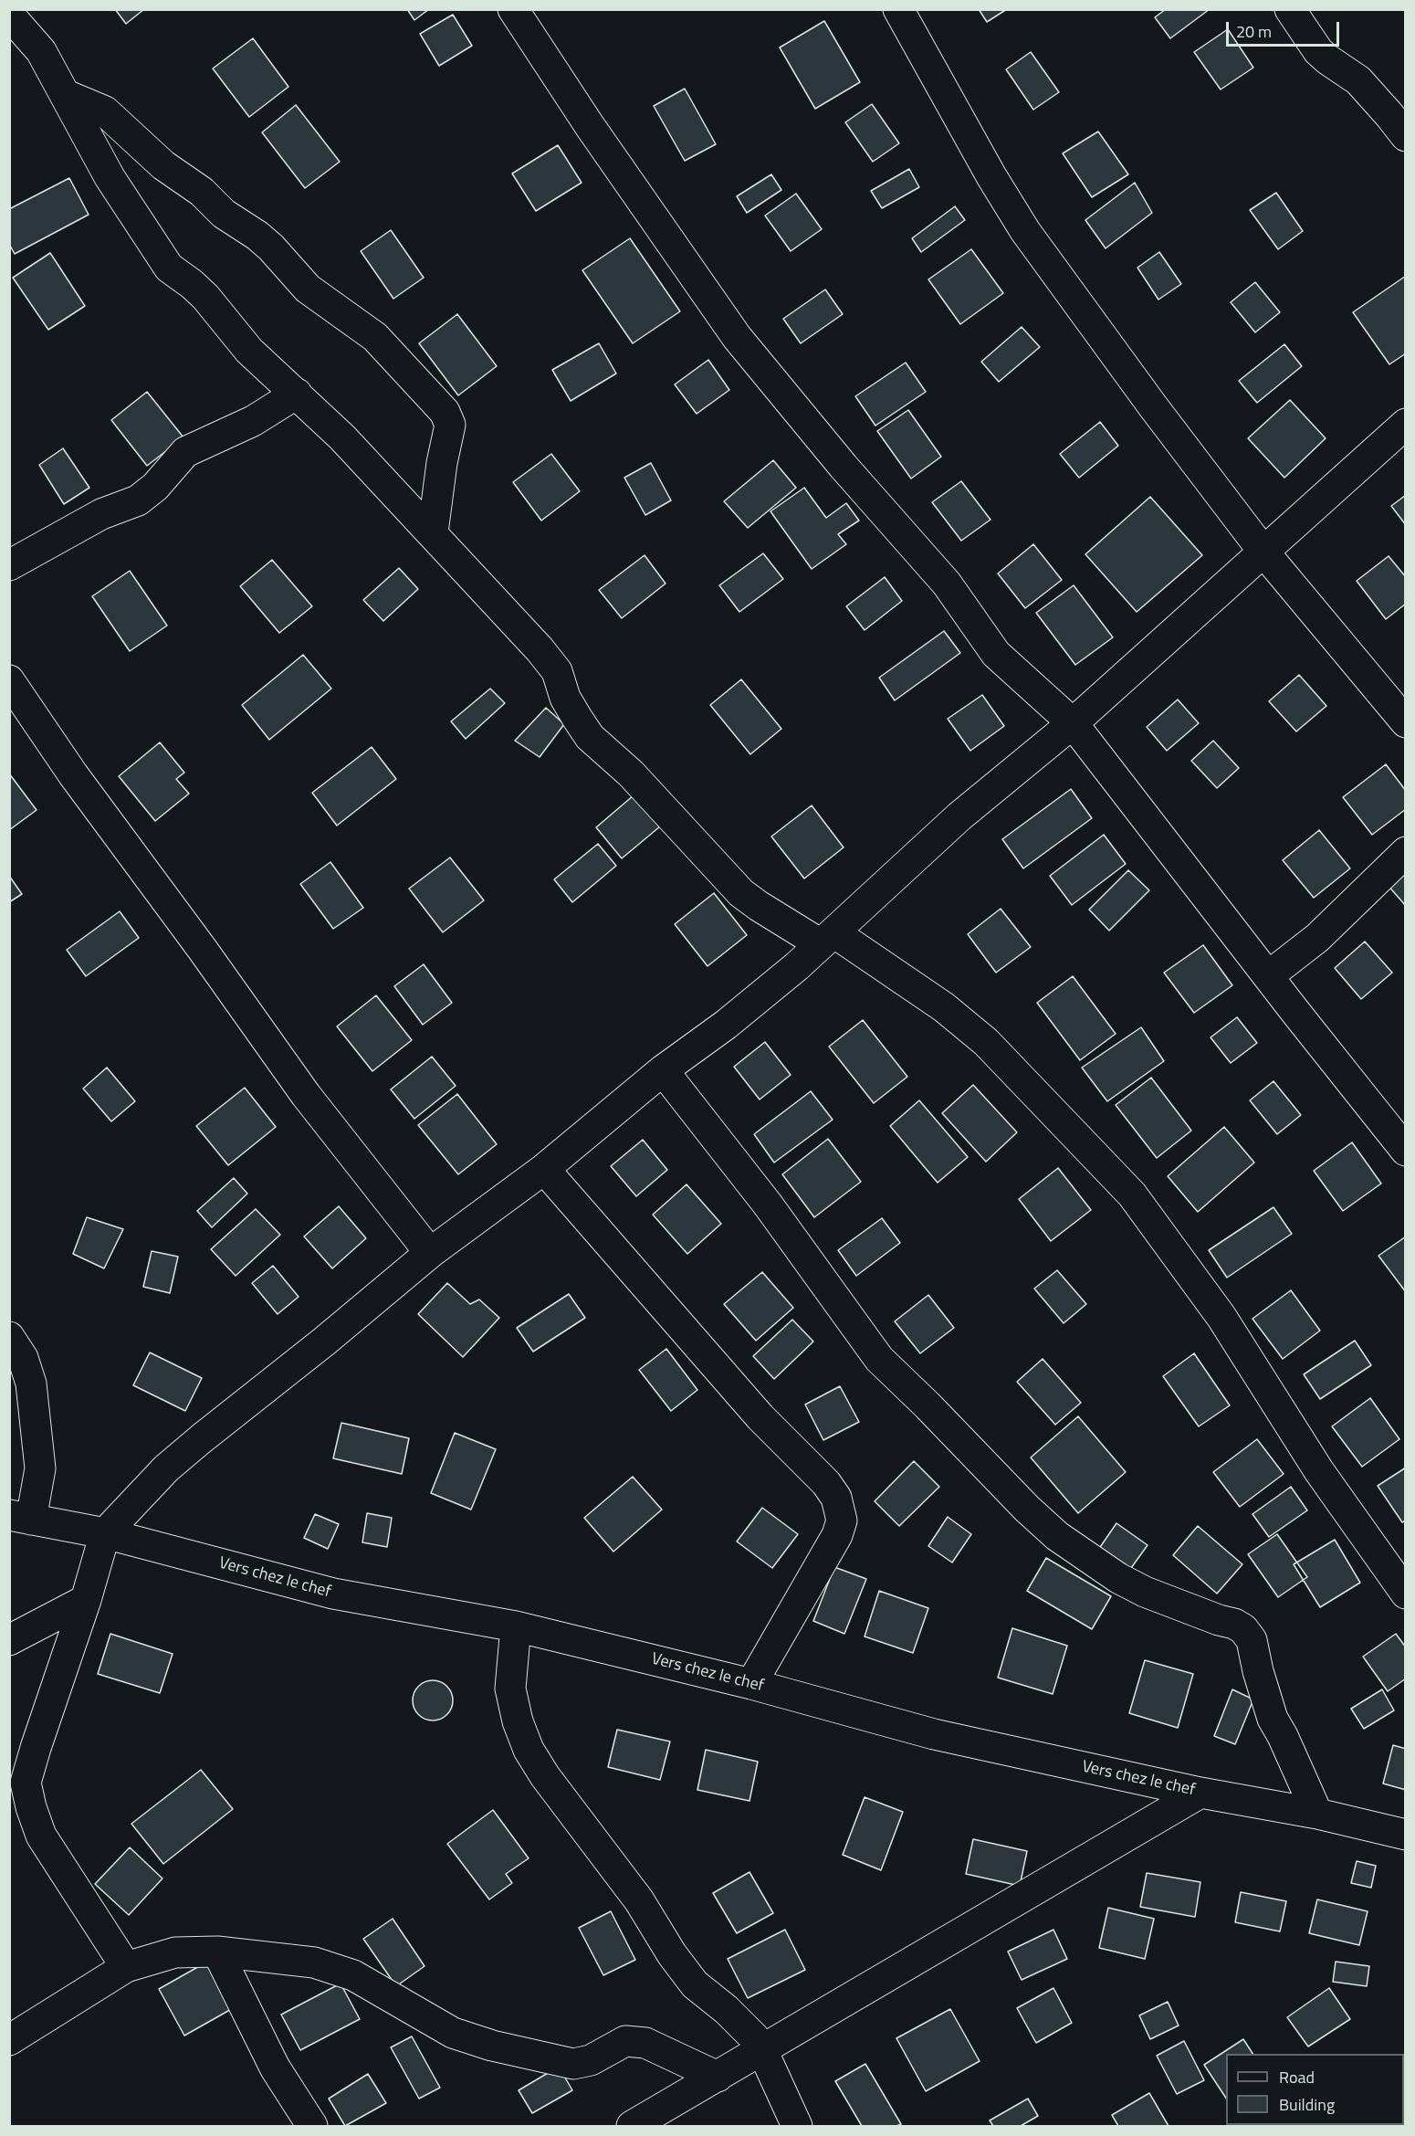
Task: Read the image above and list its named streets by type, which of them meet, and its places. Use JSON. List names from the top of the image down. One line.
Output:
{"streets":{"street":["Vers chez le chef"]},"legend":["Road","Building"],"scale_bar":"20 m"}
